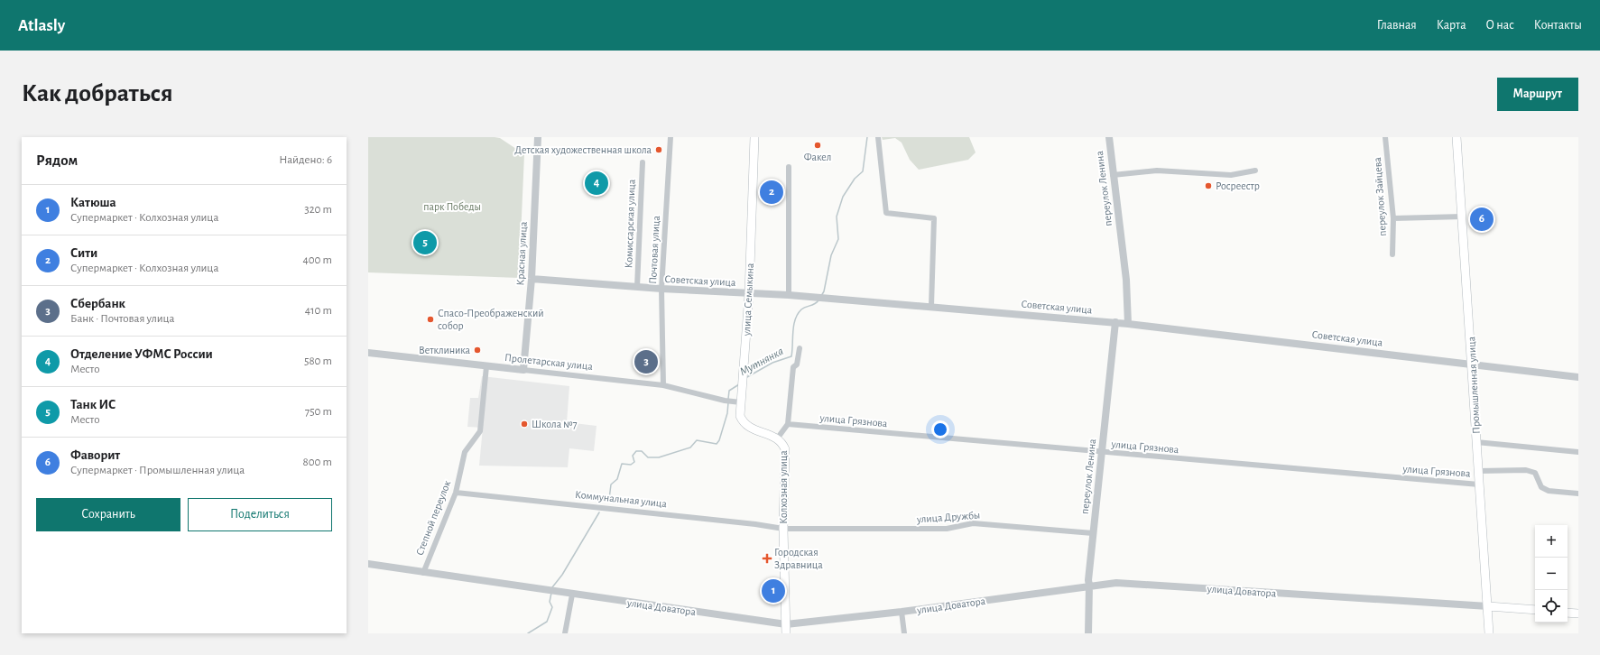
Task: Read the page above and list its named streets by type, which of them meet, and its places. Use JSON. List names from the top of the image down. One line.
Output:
{"streets":{"main road":["улица Семыкина","Промышленная улица","Колхозная улица","улица Доватора"],"street":["переулок Ленина","переулок Зайцева","Комиссарская улица","Почтовая улица","Красная улица","Советская улица","Пролетарская улица","улица Грязнова","Коммунальная улица","улица Дружбы","Степной переулок"]},"crossings":[["переулок Ленина","Советская улица"],["переулок Ленина","улица Грязнова"],["переулок Ленина","улица Дружбы"],["переулок Ленина","улица Доватора"],["Комиссарская улица","Советская улица"],["Почтовая улица","Советская улица"],["Почтовая улица","Пролетарская улица"],["Красная улица","Советская улица"],["Красная улица","Пролетарская улица"],["Советская улица","улица Семыкина"],["Советская улица","Промышленная улица"],["улица Семыкина","Пролетарская улица"],["улица Семыкина","Колхозная улица"],["Пролетарская улица","Степной переулок"],["Промышленная улица","улица Грязнова"],["Промышленная улица","улица Доватора"],["улица Грязнова","Колхозная улица"],["Колхозная улица","Коммунальная улица"],["Колхозная улица","улица Дружбы"],["Колхозная улица","улица Доватора"],["Коммунальная улица","улица Дружбы"],["Коммунальная улица","Степной переулок"],["Степной переулок","улица Доватора"]],"water":["Мутнянка"],"parks":["парк Победы"],"places":{"other":["Факел","Детская художественная школа","Росреестр","Спасо-Преображенский собор","Ветклиника","Школа №7"],"health":["Городская Здравница"]},"page":{"header":"Atlasly","nav":["Главная","Карта","О нас","Контакты"],"buttons":["Маршрут",["Сохранить","Поделиться"]],"title":"Как добраться","heading":["Рядом","Найдено: 6"],"pins":["4","2","6","5","3","1"],"list":[{"mark":"1","name":"Катюша","note":"Супермаркет · Колхозная улица","value":"320 m"},{"mark":"2","name":"Сити","note":"Супермаркет · Колхозная улица","value":"400 m"},{"mark":"3","name":"Сбербанк","note":"Банк · Почтовая улица","value":"410 m"},{"mark":"4","name":"Отделение УФМС России","note":"Место","value":"580 m"},{"mark":"5","name":"Танк ИС","note":"Место","value":"750 m"},{"mark":"6","name":"Фаворит","note":"Супермаркет · Промышленная улица","value":"800 m"}],"map_buttons":["+","−"]}}
